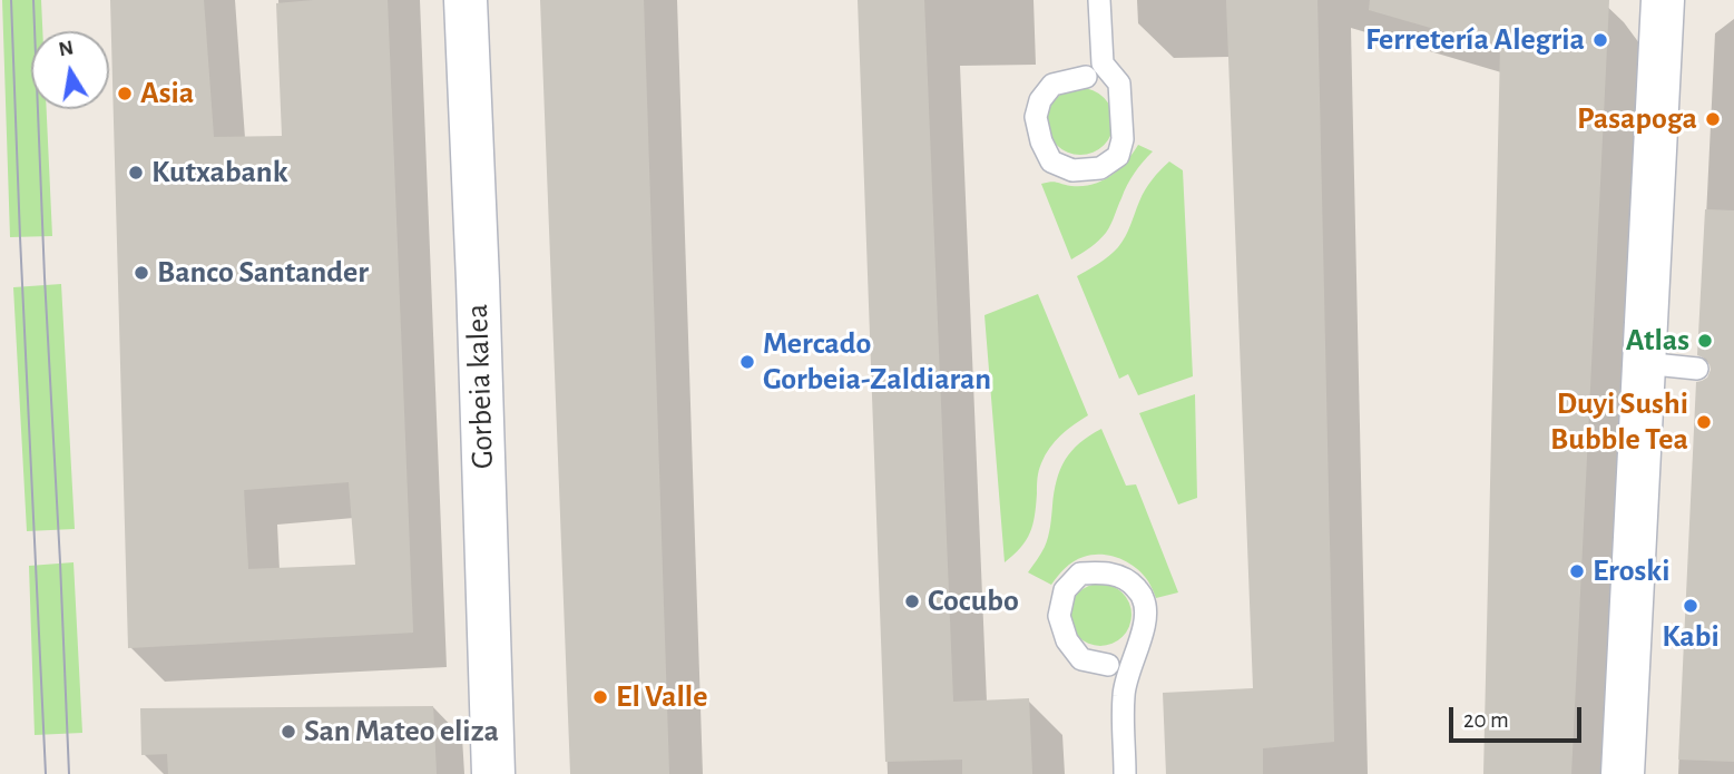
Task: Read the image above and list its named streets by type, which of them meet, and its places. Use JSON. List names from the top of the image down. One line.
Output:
{"streets":{"main road":["Gorbeia kalea"]},"places":["Ferretería Alegria","Asia","Pasapoga","Kutxabank","Banco Santander","Atlas","Mercado Gorbeia-Zaldiaran","Duyi Sushi Bubble Tea","Eroski","Cocubo","Kabi","El Valle","San Mateo eliza"],"scale_bar":"20 m","north":"top"}
